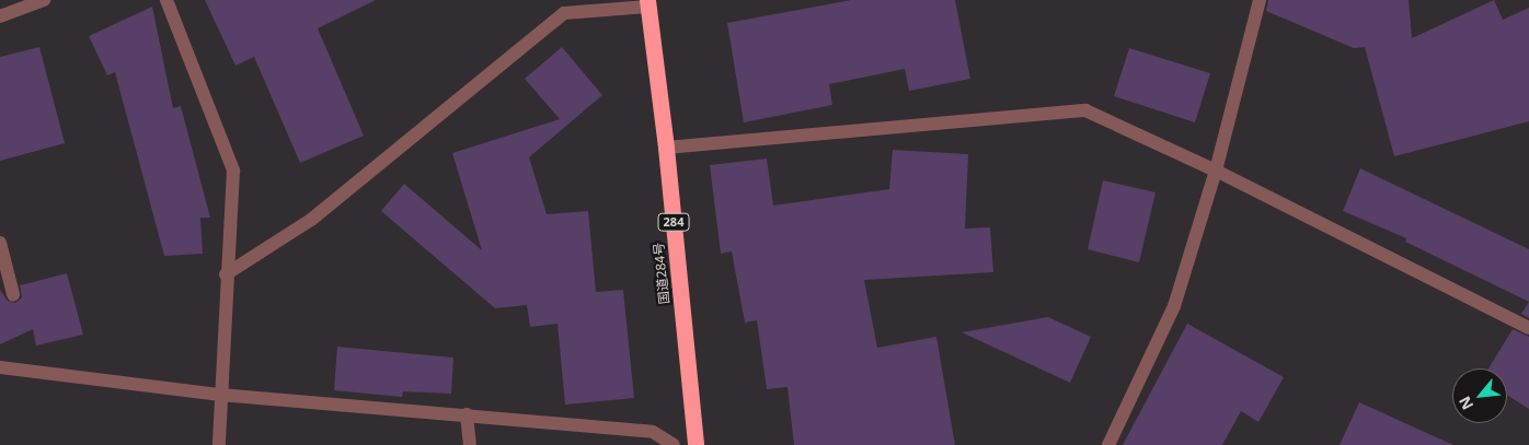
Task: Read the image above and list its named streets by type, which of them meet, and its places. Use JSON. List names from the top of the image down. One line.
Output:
{"streets":{"highway":["284","国道284号"]},"north":"bottom left"}
